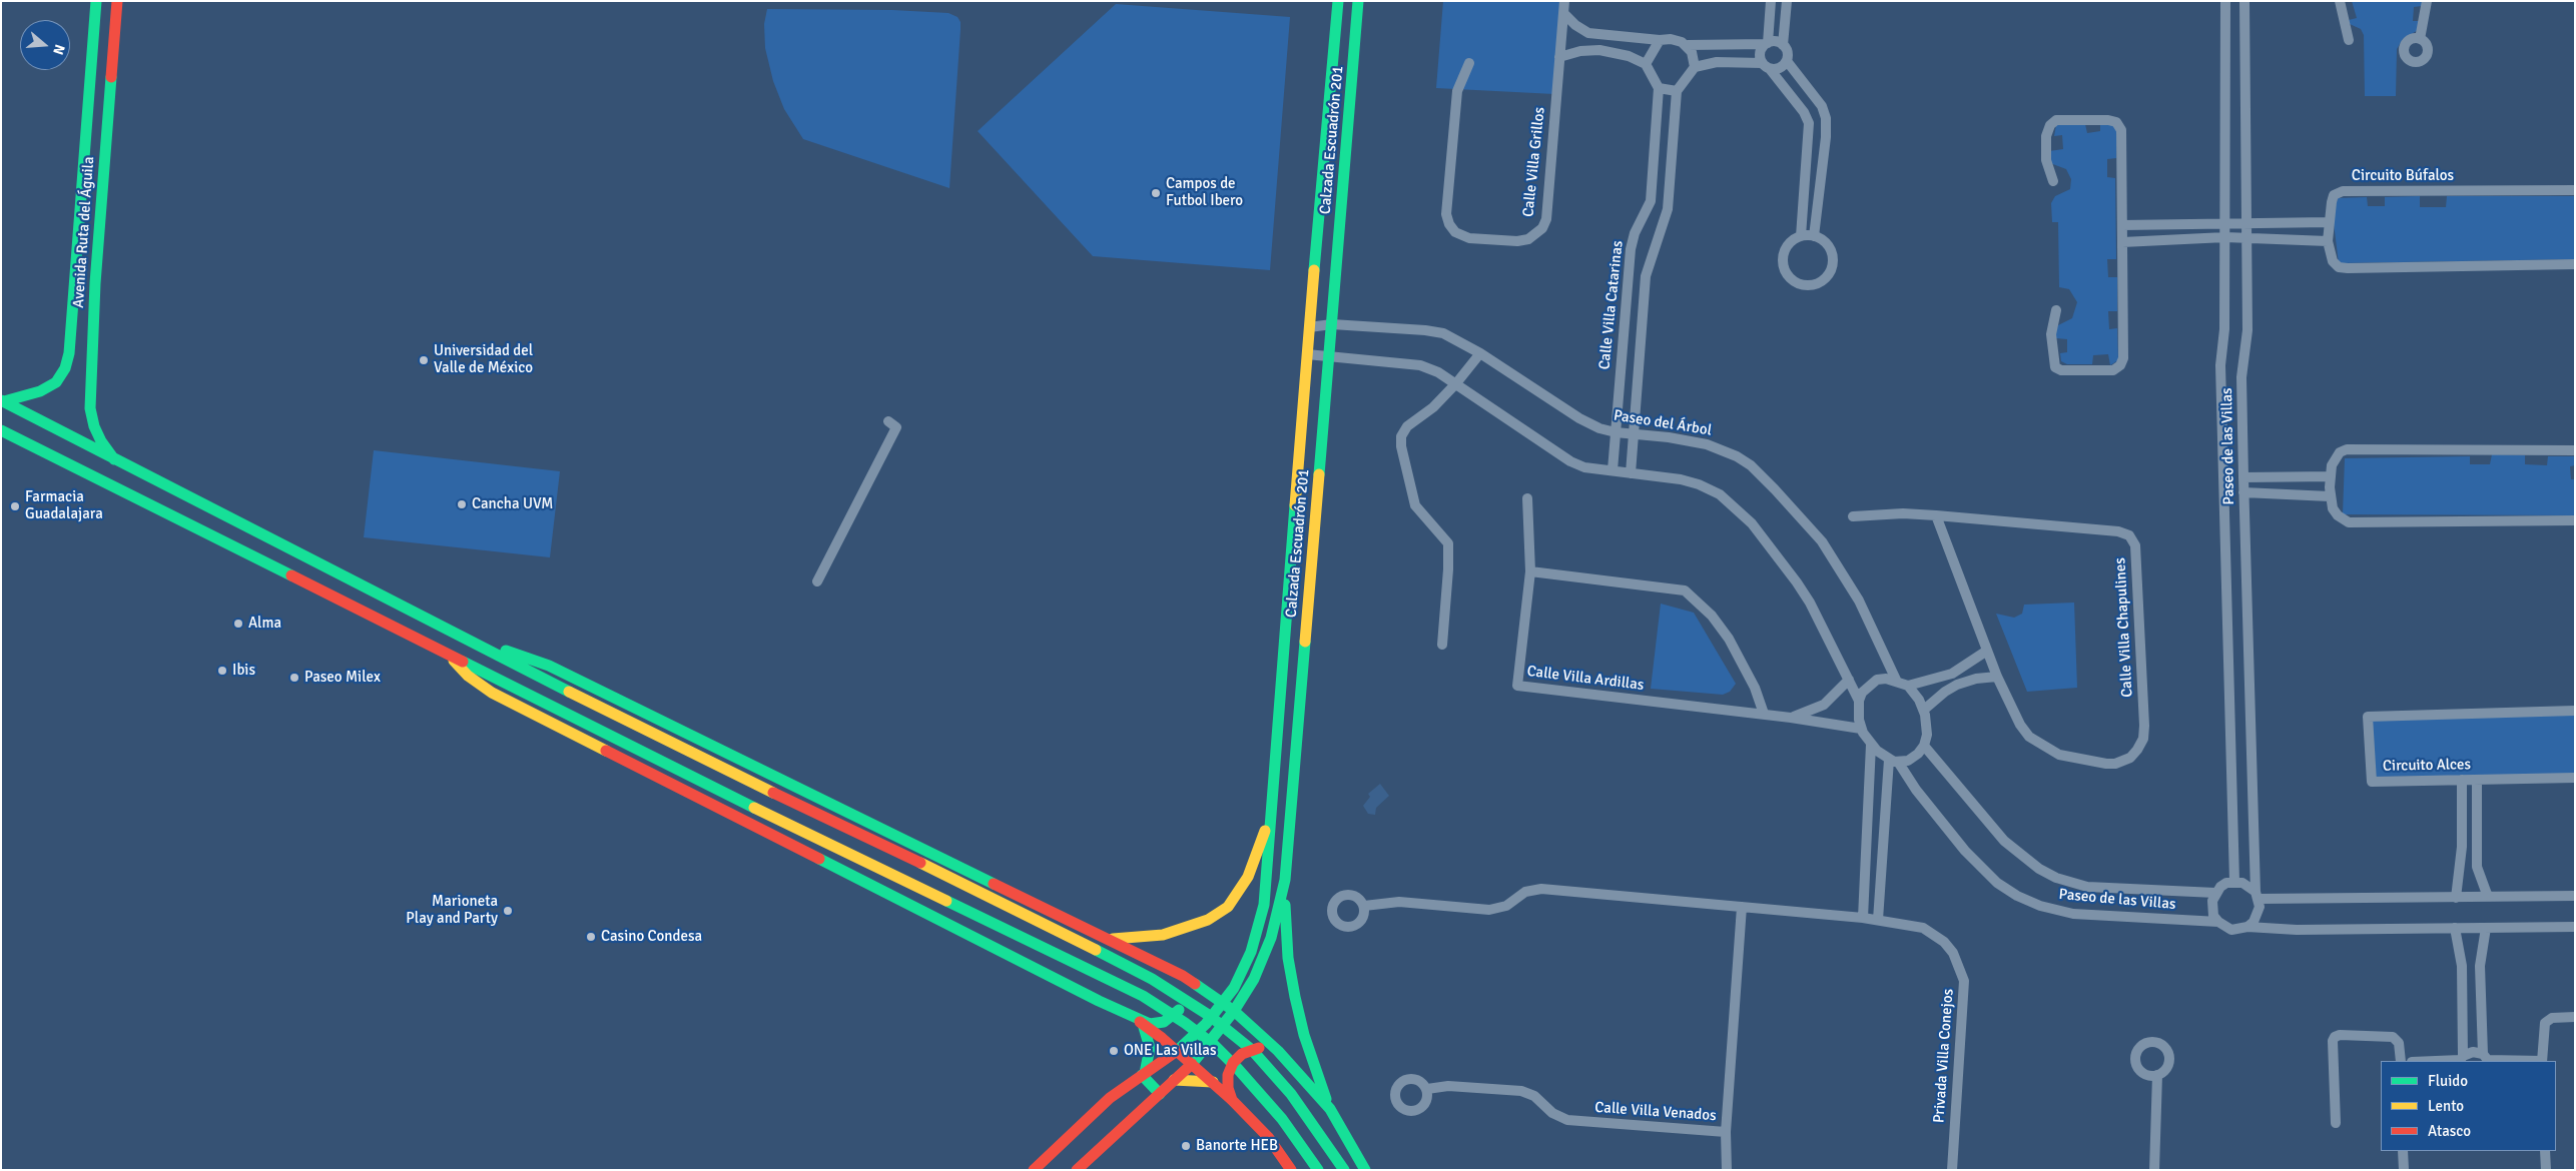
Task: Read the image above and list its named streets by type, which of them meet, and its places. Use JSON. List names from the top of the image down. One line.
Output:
{"streets":{"main road":["Calzada Escuadrón 201","Avenida Ruta del Águila"],"street":["Calle Villa Grillos","Circuito Búfalos","Calle Villa Catarinas","Paseo del Árbol","Paseo de las Villas","Calle Villa Chapulines","Calle Villa Ardillas","Circuito Alces","Privada Villa Conejos","Calle Villa Venados"]},"crossings":[["Calzada Escuadrón 201","Paseo del Árbol"],["Calle Villa Catarinas","Paseo del Árbol"],["Paseo del Árbol","Paseo de las Villas"],["Paseo del Árbol","Calle Villa Ardillas"],["Paseo de las Villas","Calle Villa Ardillas"]],"places":["Campos de Futbol Ibero","Universidad del Valle de México","Cancha UVM","Farmacia Guadalajara","Alma","Ibis","Paseo Milex","Marioneta Play and Party","Casino Condesa","ONE Las Villas","Banorte HEB"],"legend":["Fluido","Lento","Atasco"],"north":"right"}
